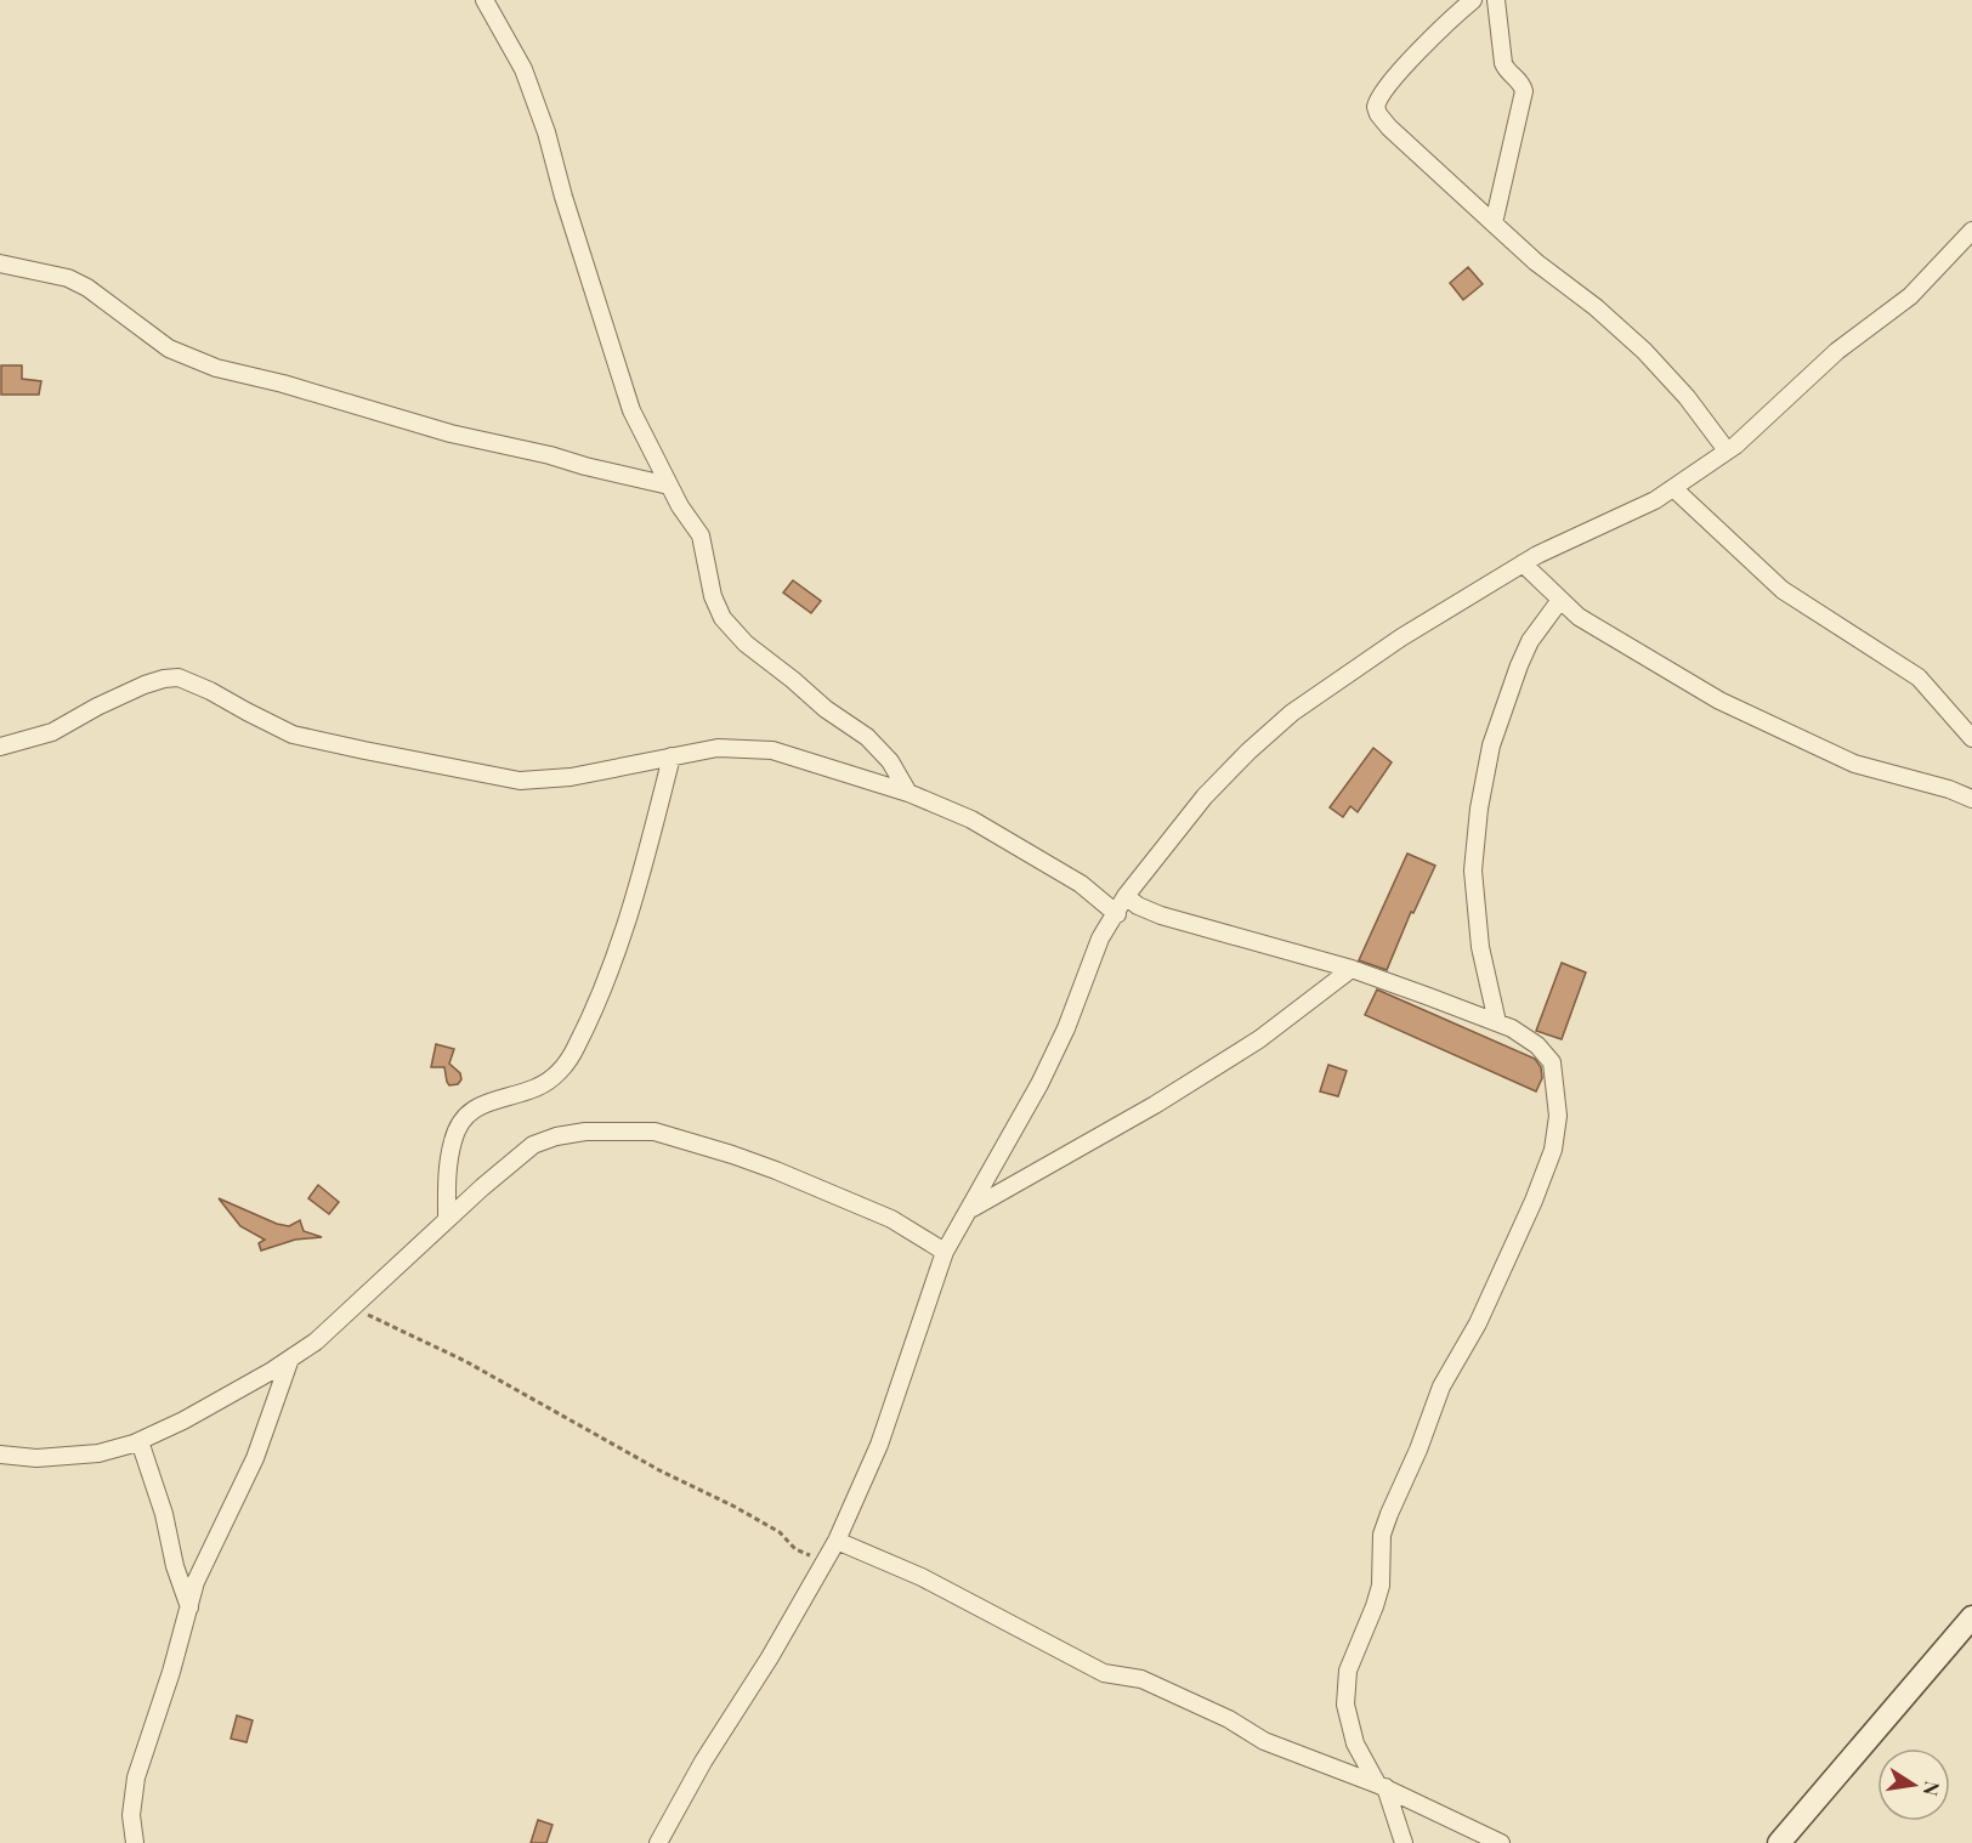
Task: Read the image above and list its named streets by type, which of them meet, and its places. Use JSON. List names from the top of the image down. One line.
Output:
{"north":"right"}
